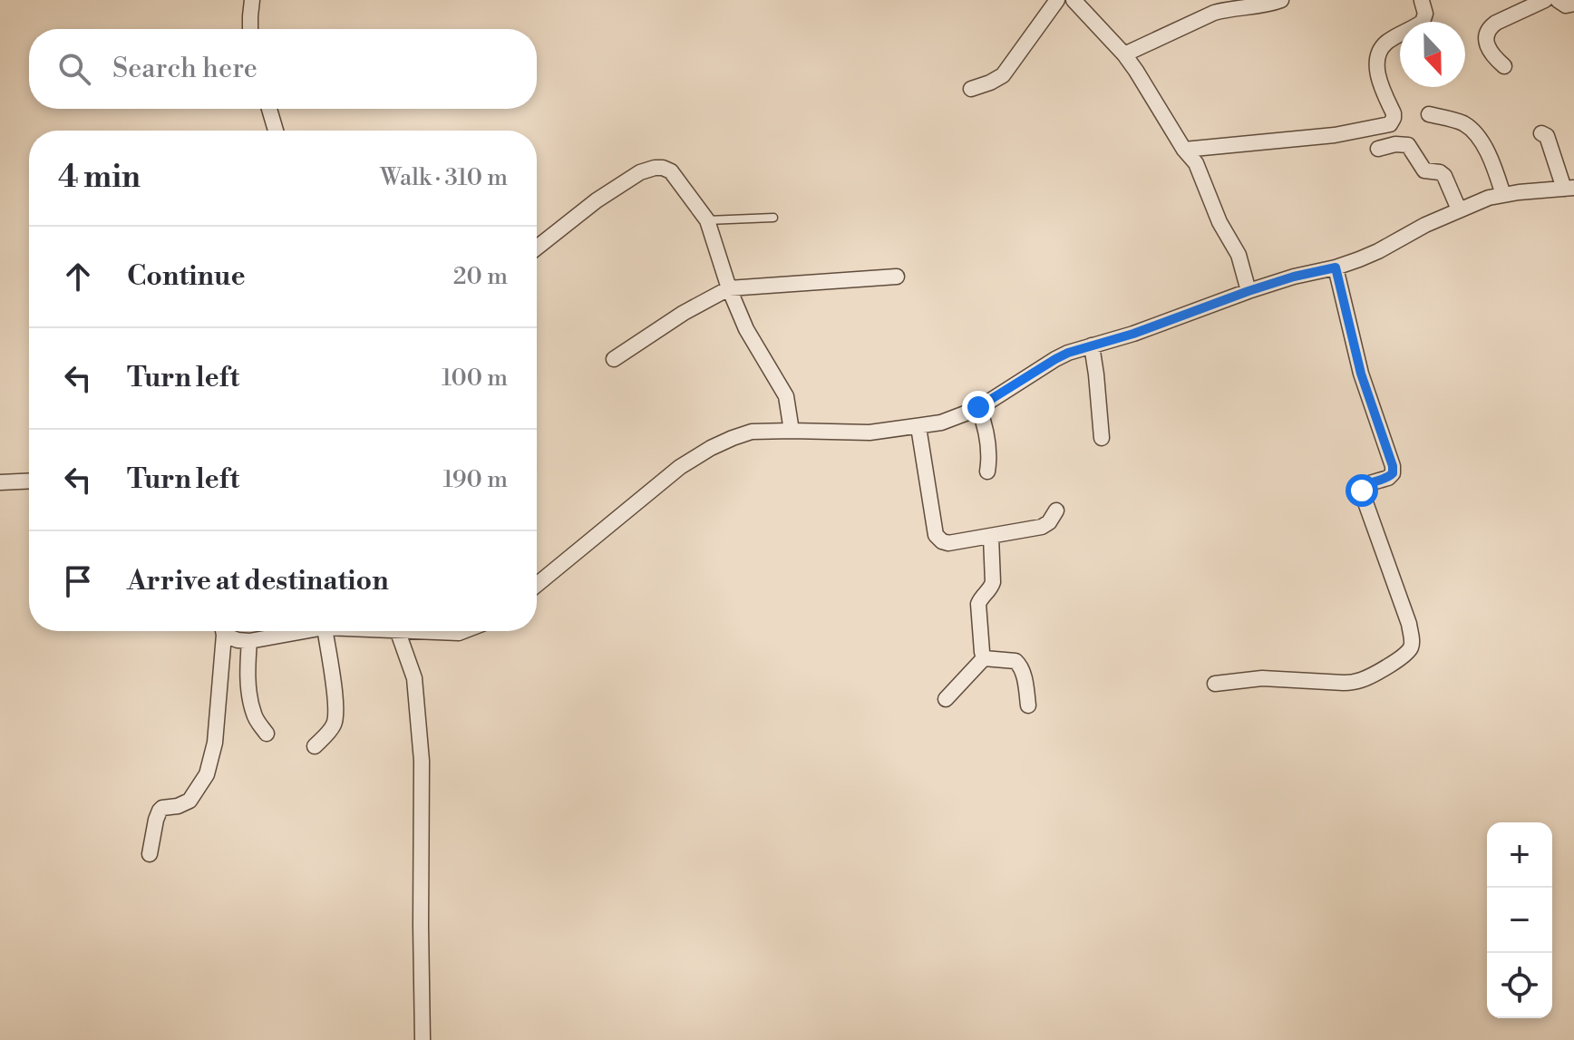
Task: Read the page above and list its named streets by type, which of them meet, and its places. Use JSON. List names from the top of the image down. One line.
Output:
{"north":"bottom","page":{"search":"Search here","heading":["4 min","Walk · 310 m"],"list":[["Continue","20 m"],["Turn left","100 m"],["Turn left","190 m"],"Arrive at destination"],"map_buttons":["+","−"]}}
